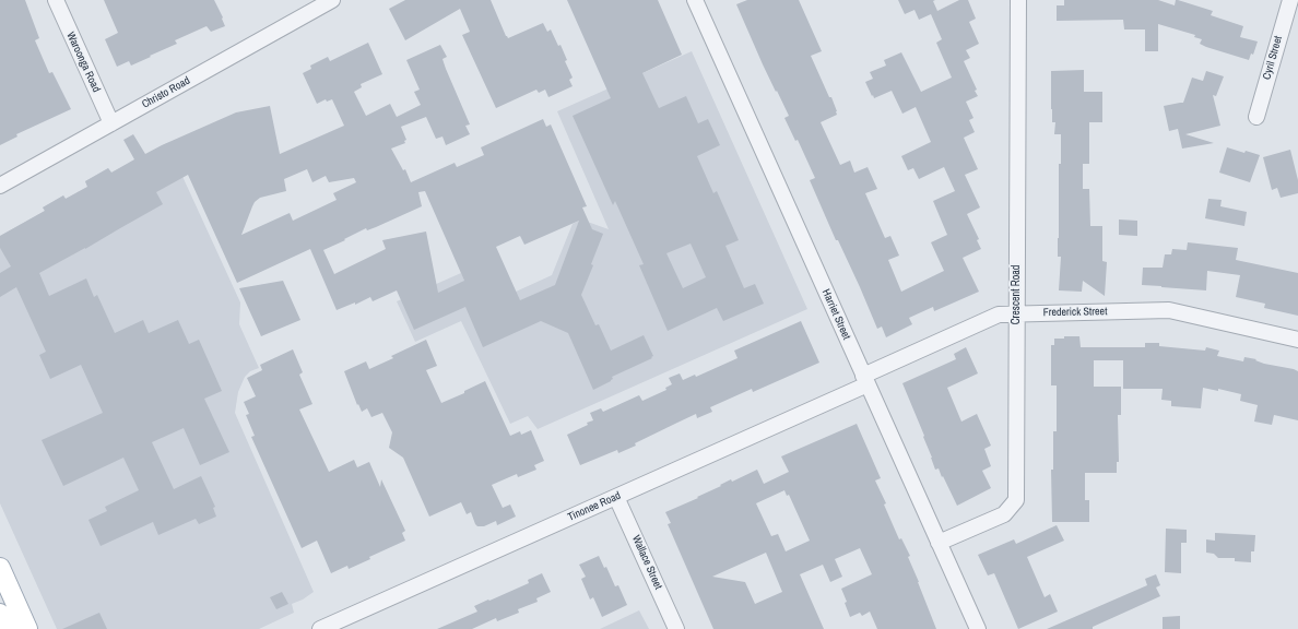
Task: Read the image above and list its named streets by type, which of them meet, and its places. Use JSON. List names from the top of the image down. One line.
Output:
{"streets":{"street":["Cyril Street","Waroonga Road","Christo Road","Crescent Road","Frederick Street","Harriet Street","Tinonee Road","Wallace Street"]},"crossings":[["Waroonga Road","Christo Road"],["Crescent Road","Frederick Street"],["Crescent Road","Harriet Street"],["Frederick Street","Harriet Street"],["Frederick Street","Tinonee Road"],["Harriet Street","Tinonee Road"],["Tinonee Road","Wallace Street"]]}
